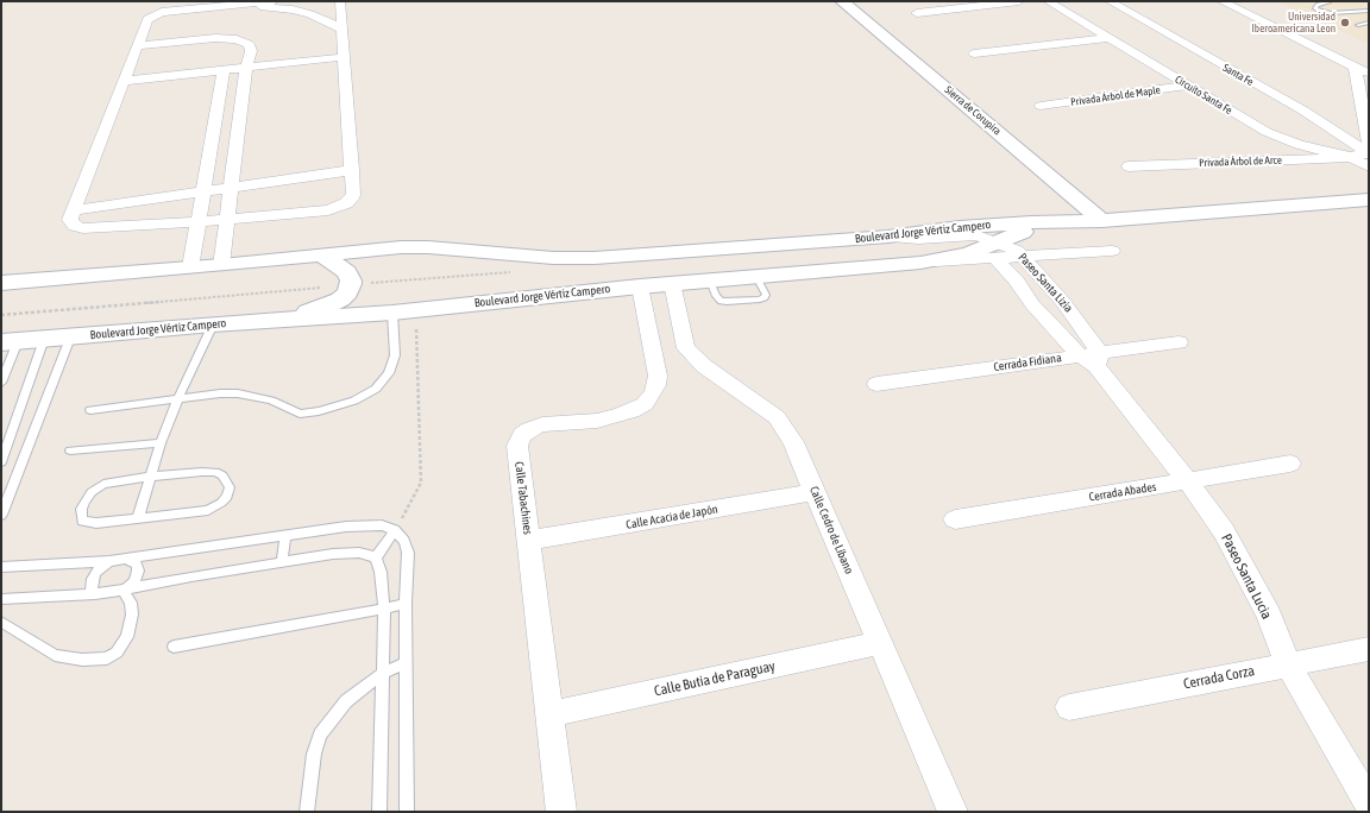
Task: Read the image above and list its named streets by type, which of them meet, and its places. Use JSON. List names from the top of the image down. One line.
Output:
{"streets":{"main road":["Sierra de Corupira","Boulevard Jorge Vértiz Campero"],"street":["Santa Fe","Circuito Santa Fe","Privada Árbol de Maple","Privada Árbol de Arce","Paseo Santa Lizia","Cerrada Fidiana","Cerrada Abades","Calle Tabachines","Calle Acacia de Japón","Calle Cedro de Líbano","Paseo Santa Lucia","Cerrada Corza","Calle Butia de Paraguay"]},"crossings":[["Circuito Santa Fe","Privada Árbol de Maple"],["Circuito Santa Fe","Privada Árbol de Arce"],["Sierra de Corupira","Boulevard Jorge Vértiz Campero"],["Boulevard Jorge Vértiz Campero","Paseo Santa Lizia"],["Boulevard Jorge Vértiz Campero","Calle Tabachines"],["Paseo Santa Lizia","Cerrada Fidiana"],["Paseo Santa Lizia","Paseo Santa Lucia"],["Cerrada Fidiana","Paseo Santa Lucia"],["Cerrada Abades","Paseo Santa Lucia"],["Calle Tabachines","Calle Acacia de Japón"],["Calle Tabachines","Calle Butia de Paraguay"],["Calle Acacia de Japón","Calle Cedro de Líbano"],["Calle Cedro de Líbano","Calle Butia de Paraguay"],["Paseo Santa Lucia","Cerrada Corza"]],"places":["Universidad Iberoamericana Leon"]}
